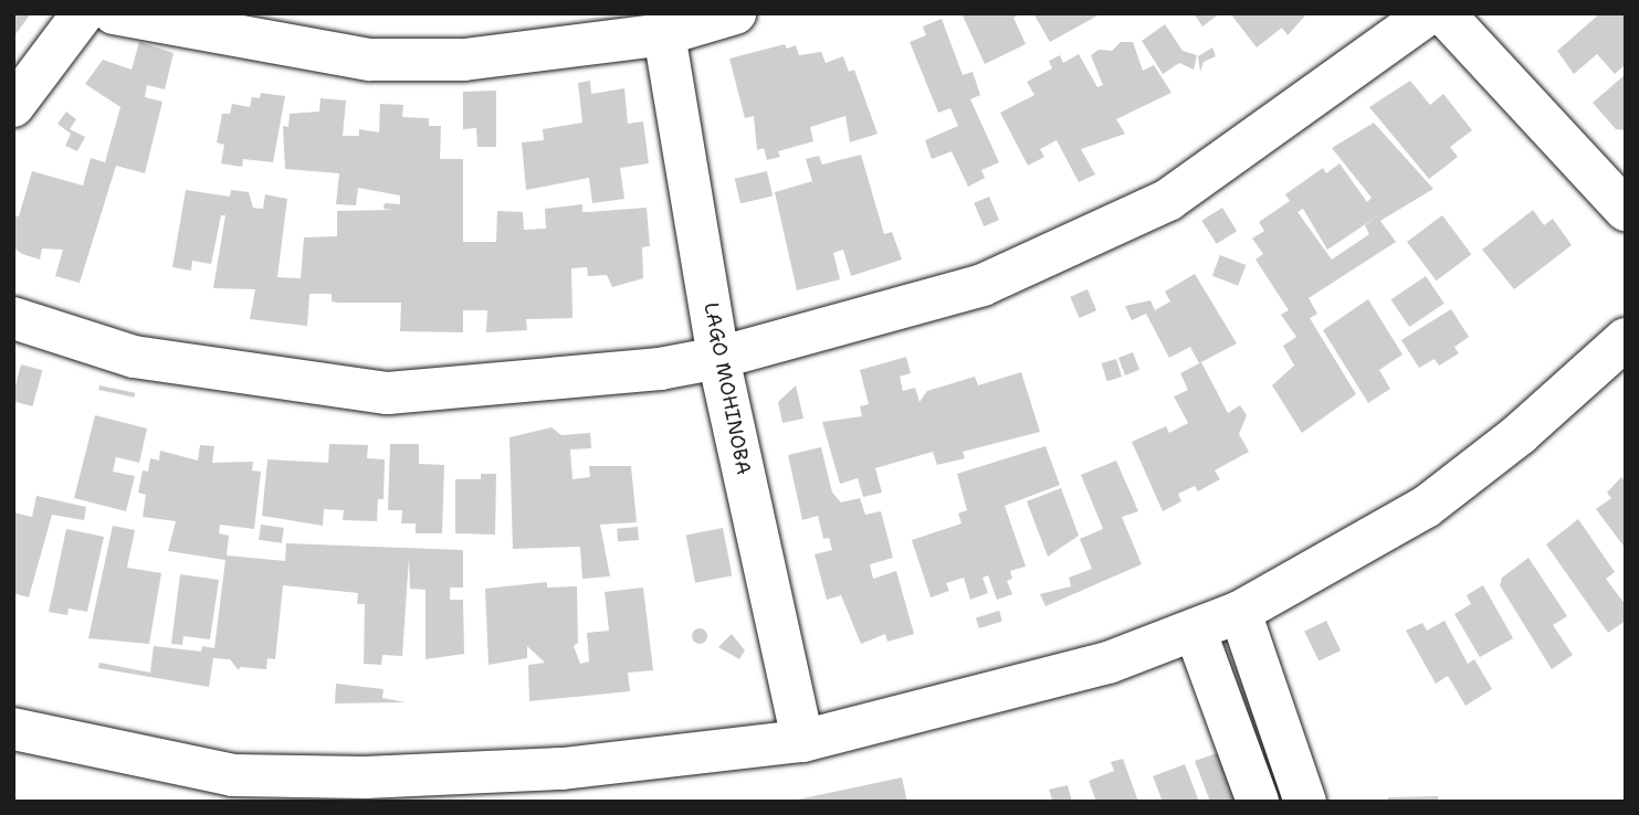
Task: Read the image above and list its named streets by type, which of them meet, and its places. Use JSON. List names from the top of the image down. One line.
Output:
{"streets":{"street":["LAGO MOHINOBA"]}}
